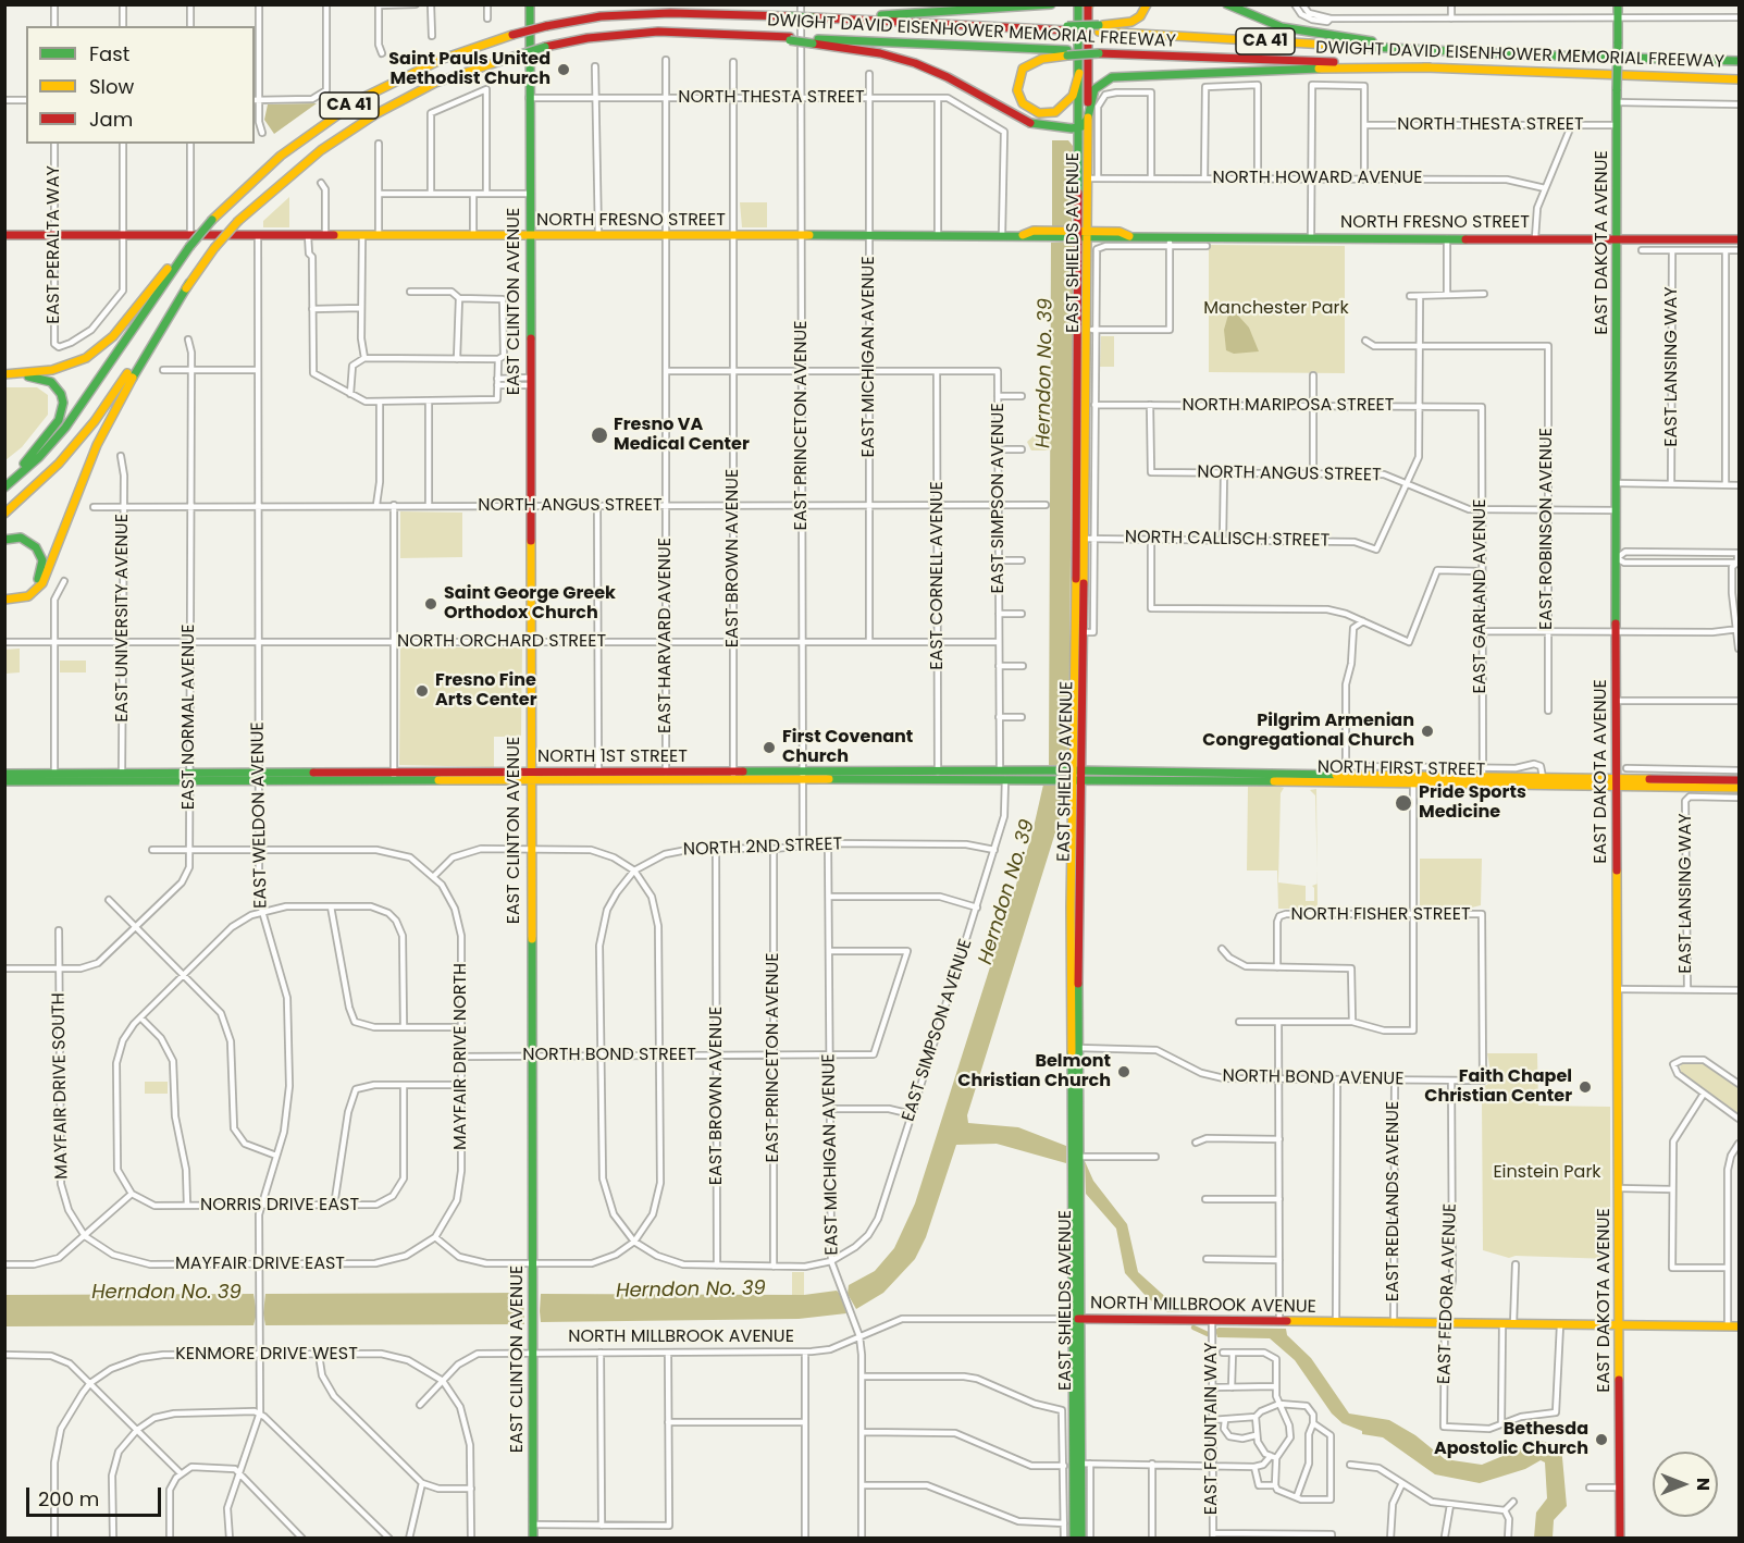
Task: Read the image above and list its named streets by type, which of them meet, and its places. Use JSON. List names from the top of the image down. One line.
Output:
{"streets":{"main road":["DWIGHT DAVID EISENHOWER MEMORIAL FREEWAY","CA 41","NORTH FRESNO STREET","EAST SHIELDS AVENUE","EAST DAKOTA AVENUE","EAST CLINTON AVENUE","NORTH 1ST STREET","NORTH FIRST STREET","NORTH MILLBROOK AVENUE"],"street":["NORTH THESTA STREET","NORTH HOWARD AVENUE","EAST PERALTA WAY","EAST MICHIGAN AVENUE","EAST LANSING WAY","NORTH MARIPOSA STREET","EAST PRINCETON AVENUE","NORTH ANGUS STREET","EAST SIMPSON AVENUE","EAST ROBINSON AVENUE","NORTH CALLISCH STREET","EAST BROWN AVENUE","EAST CORNELL AVENUE","EAST GARLAND AVENUE","EAST UNIVERSITY AVENUE","EAST HARVARD AVENUE","NORTH ORCHARD STREET","EAST NORMAL AVENUE","EAST WELDON AVENUE","NORTH 2ND STREET","NORTH FISHER STREET","NORTH BOND STREET","MAYFAIR DRIVE NORTH","NORTH BOND AVENUE","MAYFAIR DRIVE SOUTH","EAST REDLANDS AVENUE","NORRIS DRIVE EAST","MAYFAIR DRIVE EAST","EAST FEDORA AVENUE","KENMORE DRIVE WEST","EAST FOUNTAIN WAY"]},"crossings":[["NORTH THESTA STREET","NORTH FRESNO STREET"],["NORTH THESTA STREET","EAST DAKOTA AVENUE"],["NORTH THESTA STREET","EAST CLINTON AVENUE"],["NORTH THESTA STREET","EAST MICHIGAN AVENUE"],["NORTH THESTA STREET","EAST PRINCETON AVENUE"],["NORTH THESTA STREET","EAST BROWN AVENUE"],["NORTH THESTA STREET","EAST HARVARD AVENUE"],["NORTH HOWARD AVENUE","EAST SHIELDS AVENUE"],["NORTH FRESNO STREET","EAST SHIELDS AVENUE"],["NORTH FRESNO STREET","EAST DAKOTA AVENUE"],["NORTH FRESNO STREET","EAST PERALTA WAY"],["NORTH FRESNO STREET","EAST CLINTON AVENUE"],["NORTH FRESNO STREET","EAST MICHIGAN AVENUE"],["NORTH FRESNO STREET","EAST PRINCETON AVENUE"],["NORTH FRESNO STREET","EAST BROWN AVENUE"],["NORTH FRESNO STREET","EAST HARVARD AVENUE"],["NORTH FRESNO STREET","EAST WELDON AVENUE"],["EAST SHIELDS AVENUE","NORTH CALLISCH STREET"],["EAST SHIELDS AVENUE","NORTH FIRST STREET"],["EAST SHIELDS AVENUE","NORTH BOND AVENUE"],["EAST SHIELDS AVENUE","NORTH MILLBROOK AVENUE"],["EAST DAKOTA AVENUE","NORTH ANGUS STREET"],["EAST DAKOTA AVENUE","NORTH FIRST STREET"],["EAST DAKOTA AVENUE","NORTH MILLBROOK AVENUE"],["EAST CLINTON AVENUE","NORTH ANGUS STREET"],["EAST CLINTON AVENUE","NORTH ORCHARD STREET"],["EAST CLINTON AVENUE","NORTH 1ST STREET"],["EAST CLINTON AVENUE","NORTH BOND STREET"],["EAST CLINTON AVENUE","NORTH MILLBROOK AVENUE"],["EAST MICHIGAN AVENUE","NORTH ANGUS STREET"],["EAST MICHIGAN AVENUE","EAST SIMPSON AVENUE"],["EAST MICHIGAN AVENUE","NORTH ORCHARD STREET"],["EAST MICHIGAN AVENUE","NORTH 2ND STREET"],["EAST MICHIGAN AVENUE","NORTH BOND STREET"],["EAST MICHIGAN AVENUE","NORTH MILLBROOK AVENUE"],["NORTH MARIPOSA STREET","NORTH ANGUS STREET"],["NORTH MARIPOSA STREET","EAST GARLAND AVENUE"],["EAST PRINCETON AVENUE","NORTH ANGUS STREET"],["EAST PRINCETON AVENUE","NORTH ORCHARD STREET"],["EAST PRINCETON AVENUE","NORTH 1ST STREET"],["EAST PRINCETON AVENUE","NORTH 2ND STREET"],["EAST PRINCETON AVENUE","NORTH BOND STREET"],["NORTH ANGUS STREET","EAST SIMPSON AVENUE"],["NORTH ANGUS STREET","EAST ROBINSON AVENUE"],["NORTH ANGUS STREET","NORTH CALLISCH STREET"],["NORTH ANGUS STREET","EAST BROWN AVENUE"],["NORTH ANGUS STREET","EAST CORNELL AVENUE"],["NORTH ANGUS STREET","EAST GARLAND AVENUE"],["NORTH ANGUS STREET","EAST UNIVERSITY AVENUE"],["NORTH ANGUS STREET","EAST HARVARD AVENUE"],["NORTH ANGUS STREET","EAST NORMAL AVENUE"],["NORTH ANGUS STREET","EAST WELDON AVENUE"],["EAST SIMPSON AVENUE","EAST CORNELL AVENUE"],["EAST SIMPSON AVENUE","NORTH ORCHARD STREET"],["EAST SIMPSON AVENUE","NORTH 1ST STREET"],["EAST SIMPSON AVENUE","NORTH 2ND STREET"],["EAST BROWN AVENUE","NORTH ORCHARD STREET"],["EAST BROWN AVENUE","NORTH 1ST STREET"],["EAST BROWN AVENUE","NORTH 2ND STREET"],["EAST BROWN AVENUE","NORTH BOND STREET"],["EAST CORNELL AVENUE","NORTH ORCHARD STREET"],["EAST CORNELL AVENUE","NORTH 1ST STREET"],["EAST GARLAND AVENUE","NORTH FIRST STREET"],["EAST UNIVERSITY AVENUE","NORTH ORCHARD STREET"],["EAST UNIVERSITY AVENUE","NORTH 1ST STREET"],["EAST HARVARD AVENUE","NORTH ORCHARD STREET"],["EAST HARVARD AVENUE","NORTH 1ST STREET"],["NORTH ORCHARD STREET","EAST NORMAL AVENUE"],["NORTH ORCHARD STREET","EAST WELDON AVENUE"],["EAST NORMAL AVENUE","NORTH 1ST STREET"],["EAST NORMAL AVENUE","MAYFAIR DRIVE SOUTH"],["NORTH 1ST STREET","NORTH FIRST STREET"],["NORTH 1ST STREET","EAST WELDON AVENUE"],["EAST WELDON AVENUE","NORRIS DRIVE EAST"],["EAST WELDON AVENUE","MAYFAIR DRIVE EAST"],["EAST WELDON AVENUE","KENMORE DRIVE WEST"],["NORTH FISHER STREET","NORTH BOND AVENUE"],["NORTH BOND STREET","MAYFAIR DRIVE NORTH"],["MAYFAIR DRIVE NORTH","MAYFAIR DRIVE EAST"],["NORTH BOND AVENUE","EAST REDLANDS AVENUE"],["NORTH BOND AVENUE","EAST FEDORA AVENUE"],["MAYFAIR DRIVE SOUTH","MAYFAIR DRIVE EAST"],["EAST REDLANDS AVENUE","NORTH MILLBROOK AVENUE"],["EAST FEDORA AVENUE","NORTH MILLBROOK AVENUE"],["NORTH MILLBROOK AVENUE","KENMORE DRIVE WEST"],["NORTH MILLBROOK AVENUE","EAST FOUNTAIN WAY"]],"water":["Herndon No. 39"],"parks":["Manchester Park","Einstein Park"],"places":["Saint Pauls United Methodist Church","Fresno VA Medical Center","Saint George Greek Orthodox Church","Fresno Fine Arts Center","Pilgrim Armenian Congregational Church","First Covenant Church","Pride Sports Medicine","Belmont Christian Church","Faith Chapel Christian Center","Bethesda Apostolic Church"],"legend":["Fast","Slow","Jam"],"scale_bar":"200 m","north":"right"}
